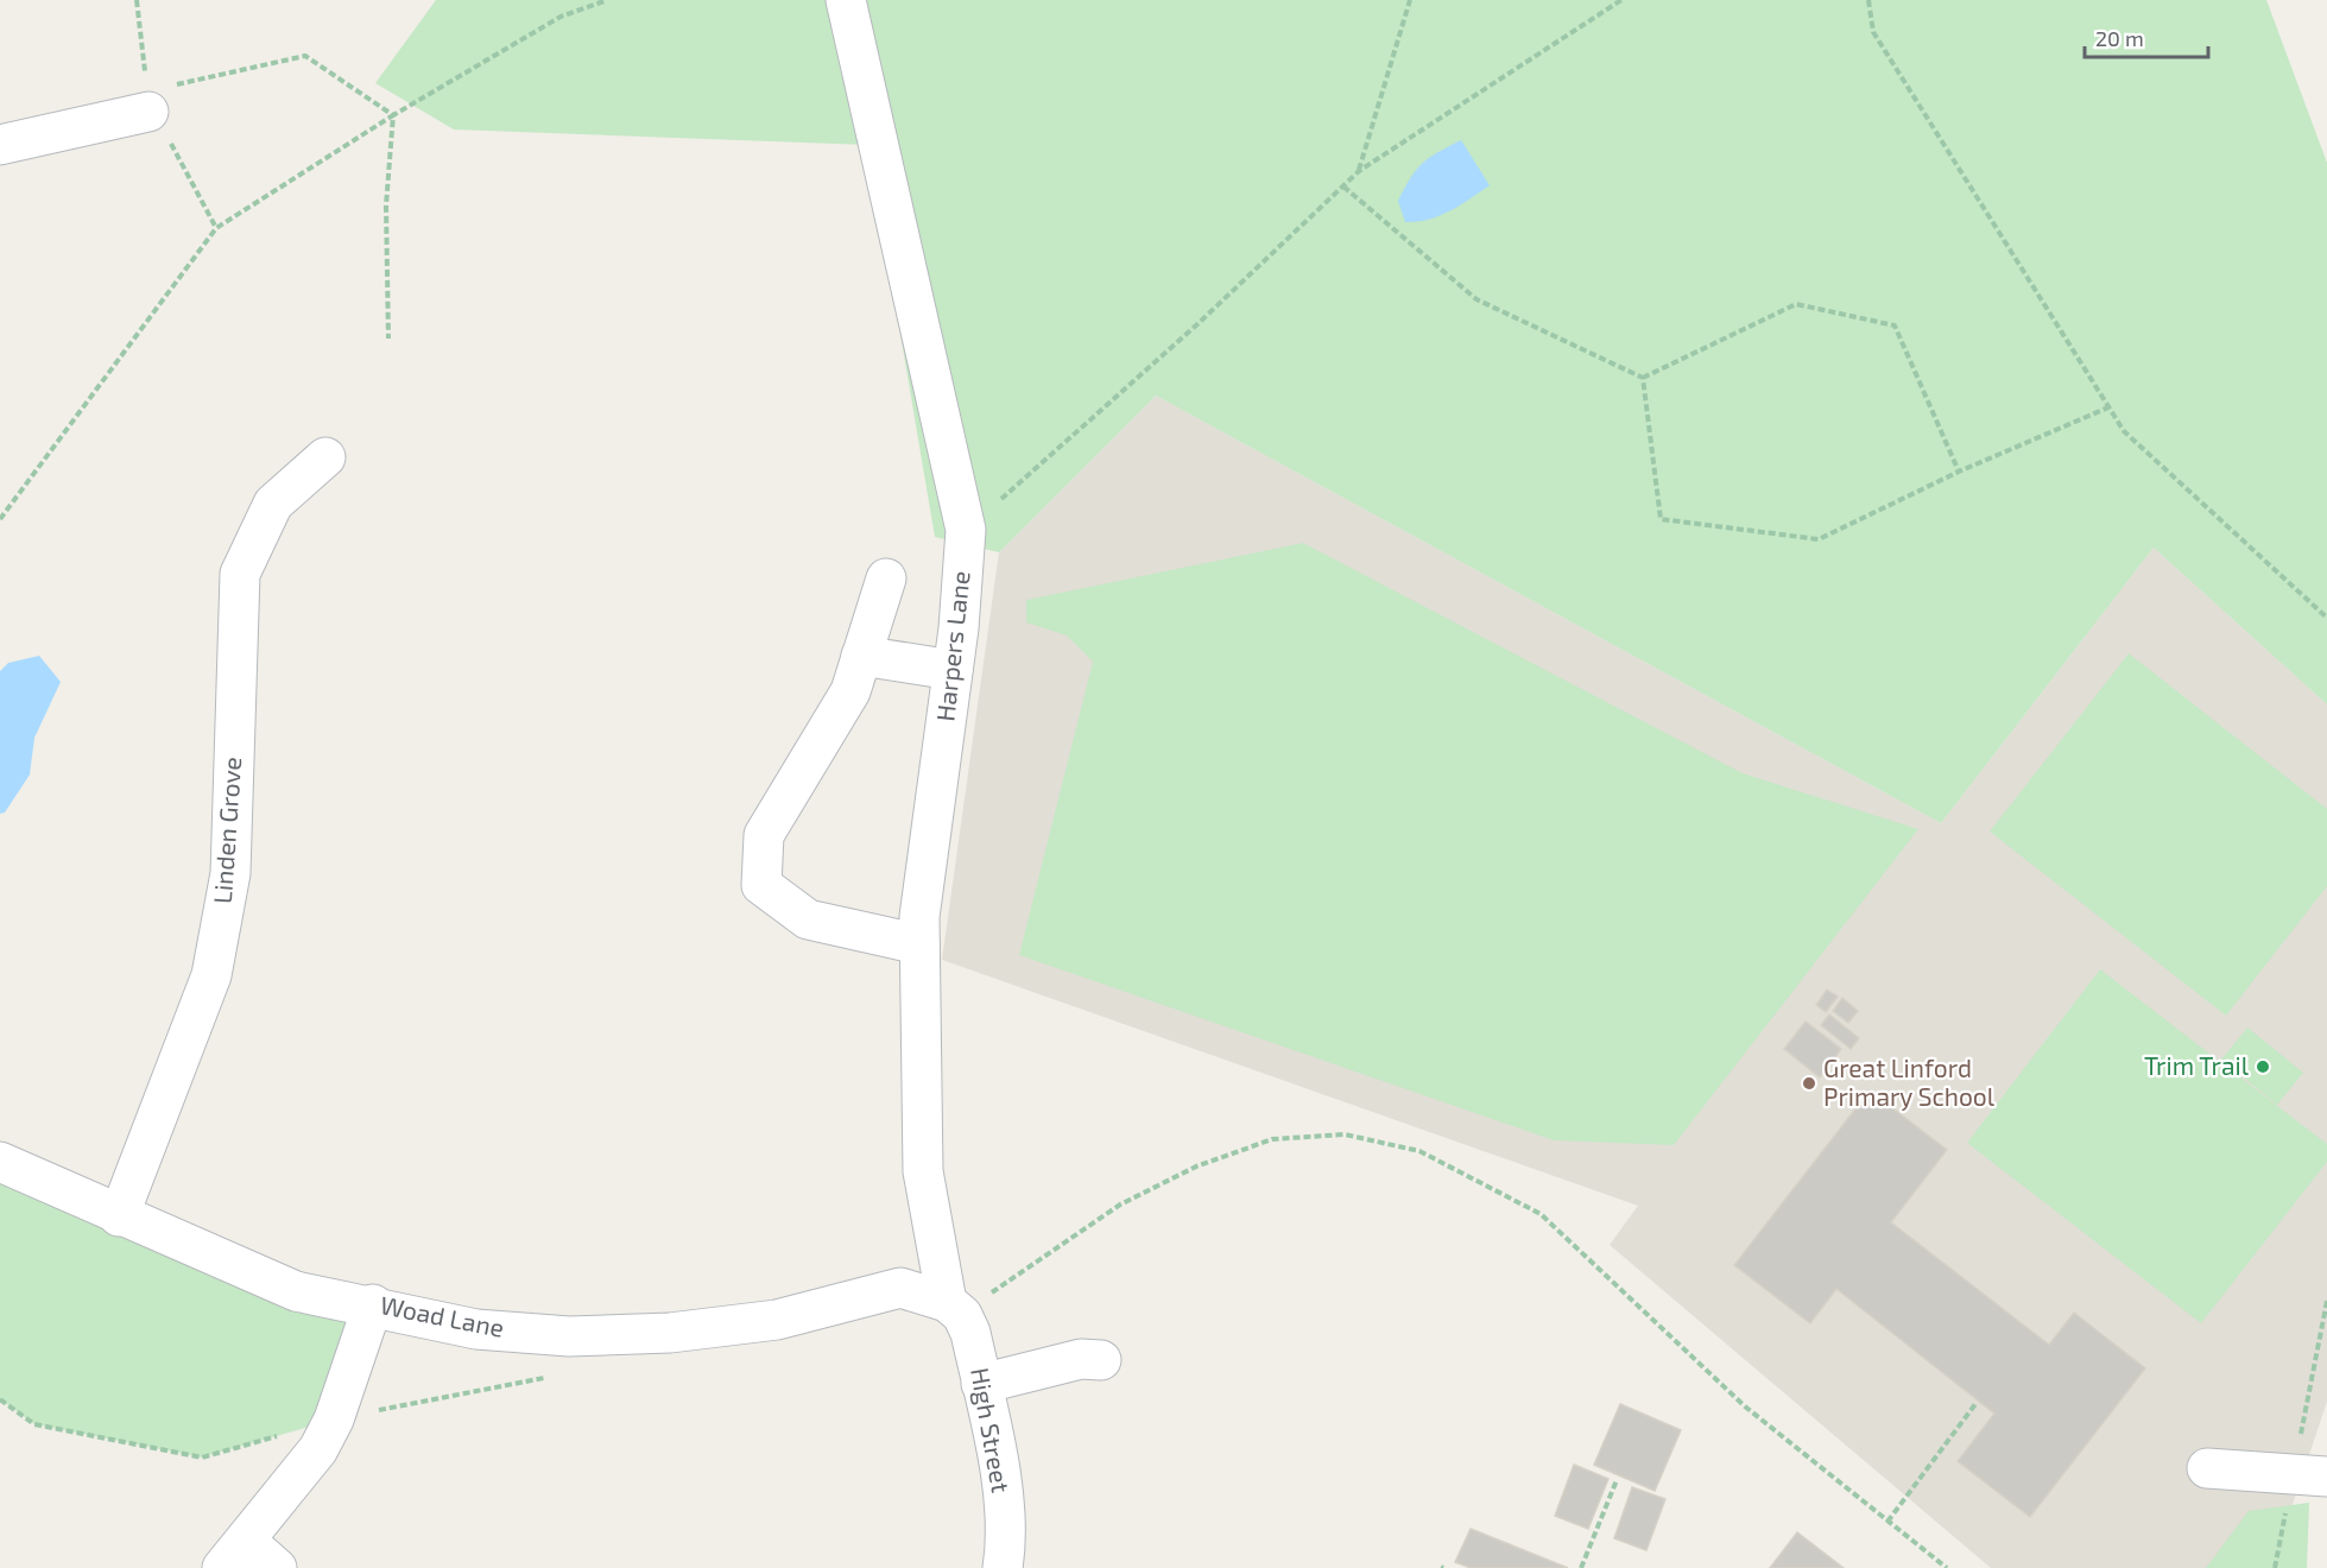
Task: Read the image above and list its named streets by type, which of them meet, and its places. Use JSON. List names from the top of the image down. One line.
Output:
{"streets":{"street":["Harpers Lane","Linden Grove","Woad Lane","High Street"]},"crossings":[["Harpers Lane","Woad Lane"],["Harpers Lane","High Street"],["Linden Grove","Woad Lane"],["Woad Lane","High Street"]],"places":["Trim Trail","Great Linford Primary School"],"scale_bar":"20 m"}
